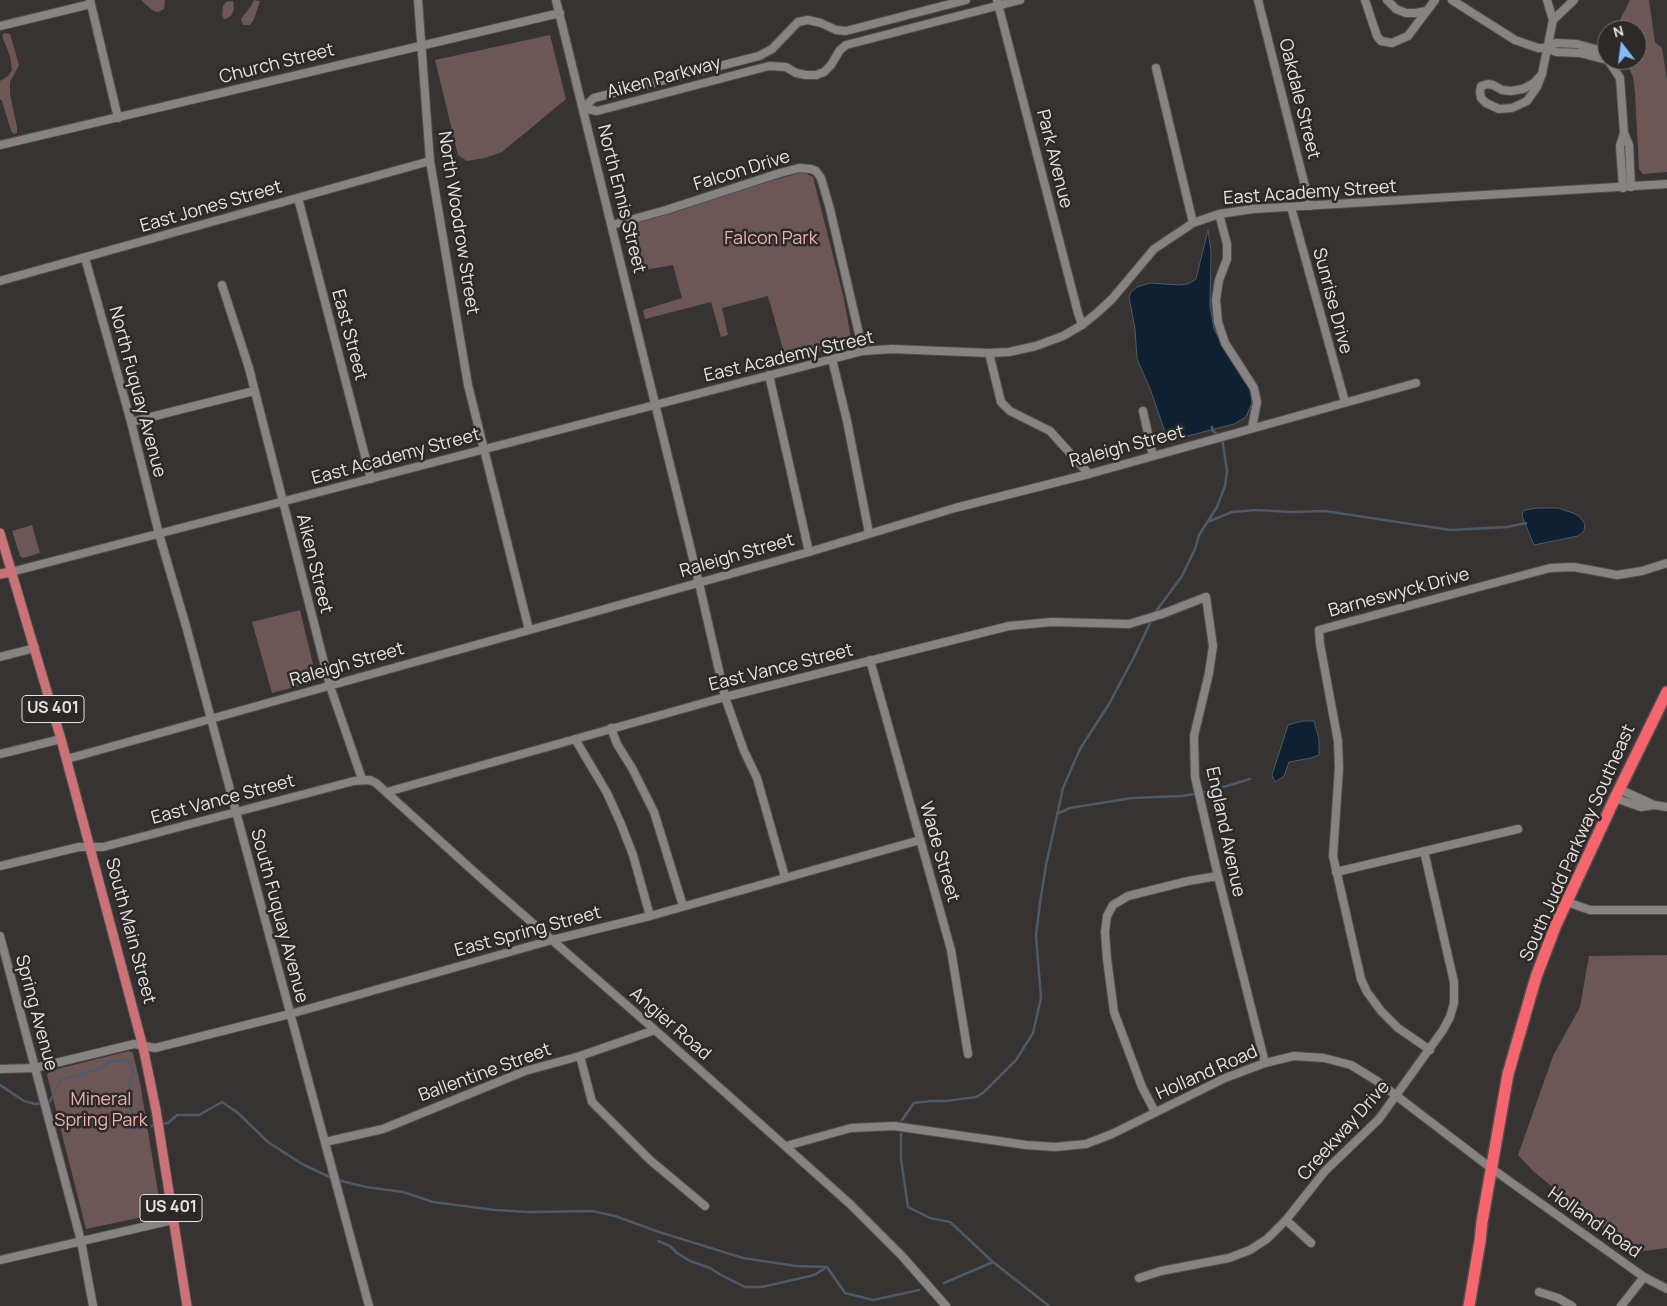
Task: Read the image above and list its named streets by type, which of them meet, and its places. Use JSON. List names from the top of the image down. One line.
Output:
{"streets":{"highway":["South Judd Parkway Southeast"],"main road":["US 401","South Main Street"],"street":["Church Street","Aiken Parkway","Oakdale Street","Park Avenue","Falcon Drive","East Academy Street","North Ennis Street","East Jones Street","North Woodrow Street","Sunrise Drive","East Street","North Fuquay Avenue","Raleigh Street","Aiken Street","Barneswyck Drive","East Vance Street","England Avenue","Wade Street","South Fuquay Avenue","East Spring Street","Spring Avenue","Angier Road","Ballentine Street","Holland Road","Creekway Drive"]},"crossings":[["Church Street","North Ennis Street"],["Church Street","North Woodrow Street"],["Aiken Parkway","North Ennis Street"],["Oakdale Street","East Academy Street"],["Park Avenue","East Academy Street"],["Falcon Drive","East Academy Street"],["Falcon Drive","North Ennis Street"],["East Academy Street","North Ennis Street"],["East Academy Street","North Woodrow Street"],["East Academy Street","Sunrise Drive"],["East Academy Street","East Street"],["East Academy Street","North Fuquay Avenue"],["East Academy Street","Aiken Street"],["East Academy Street","US 401"],["East Academy Street","South Fuquay Avenue"],["East Academy Street","South Main Street"],["North Ennis Street","Raleigh Street"],["North Ennis Street","East Vance Street"],["North Ennis Street","East Spring Street"],["East Jones Street","North Woodrow Street"],["East Jones Street","East Street"],["East Jones Street","North Fuquay Avenue"],["North Woodrow Street","Raleigh Street"],["Sunrise Drive","Raleigh Street"],["North Fuquay Avenue","South Fuquay Avenue"],["Raleigh Street","Aiken Street"],["Raleigh Street","South Fuquay Avenue"],["Raleigh Street","South Main Street"],["Aiken Street","East Vance Street"],["Aiken Street","Angier Road"],["Barneswyck Drive","Creekway Drive"],["East Vance Street","England Avenue"],["East Vance Street","Wade Street"],["East Vance Street","South Fuquay Avenue"],["East Vance Street","South Main Street"],["East Vance Street","Angier Road"],["US 401","South Main Street"],["England Avenue","Holland Road"],["South Judd Parkway Southeast","Holland Road"],["Wade Street","East Spring Street"],["South Fuquay Avenue","East Spring Street"],["South Fuquay Avenue","Ballentine Street"],["South Main Street","East Spring Street"],["East Spring Street","Spring Avenue"],["East Spring Street","Angier Road"],["Angier Road","Ballentine Street"],["Angier Road","Holland Road"],["Holland Road","Creekway Drive"]],"parks":["Falcon Park","Mineral Spring Park"],"north":"top"}
